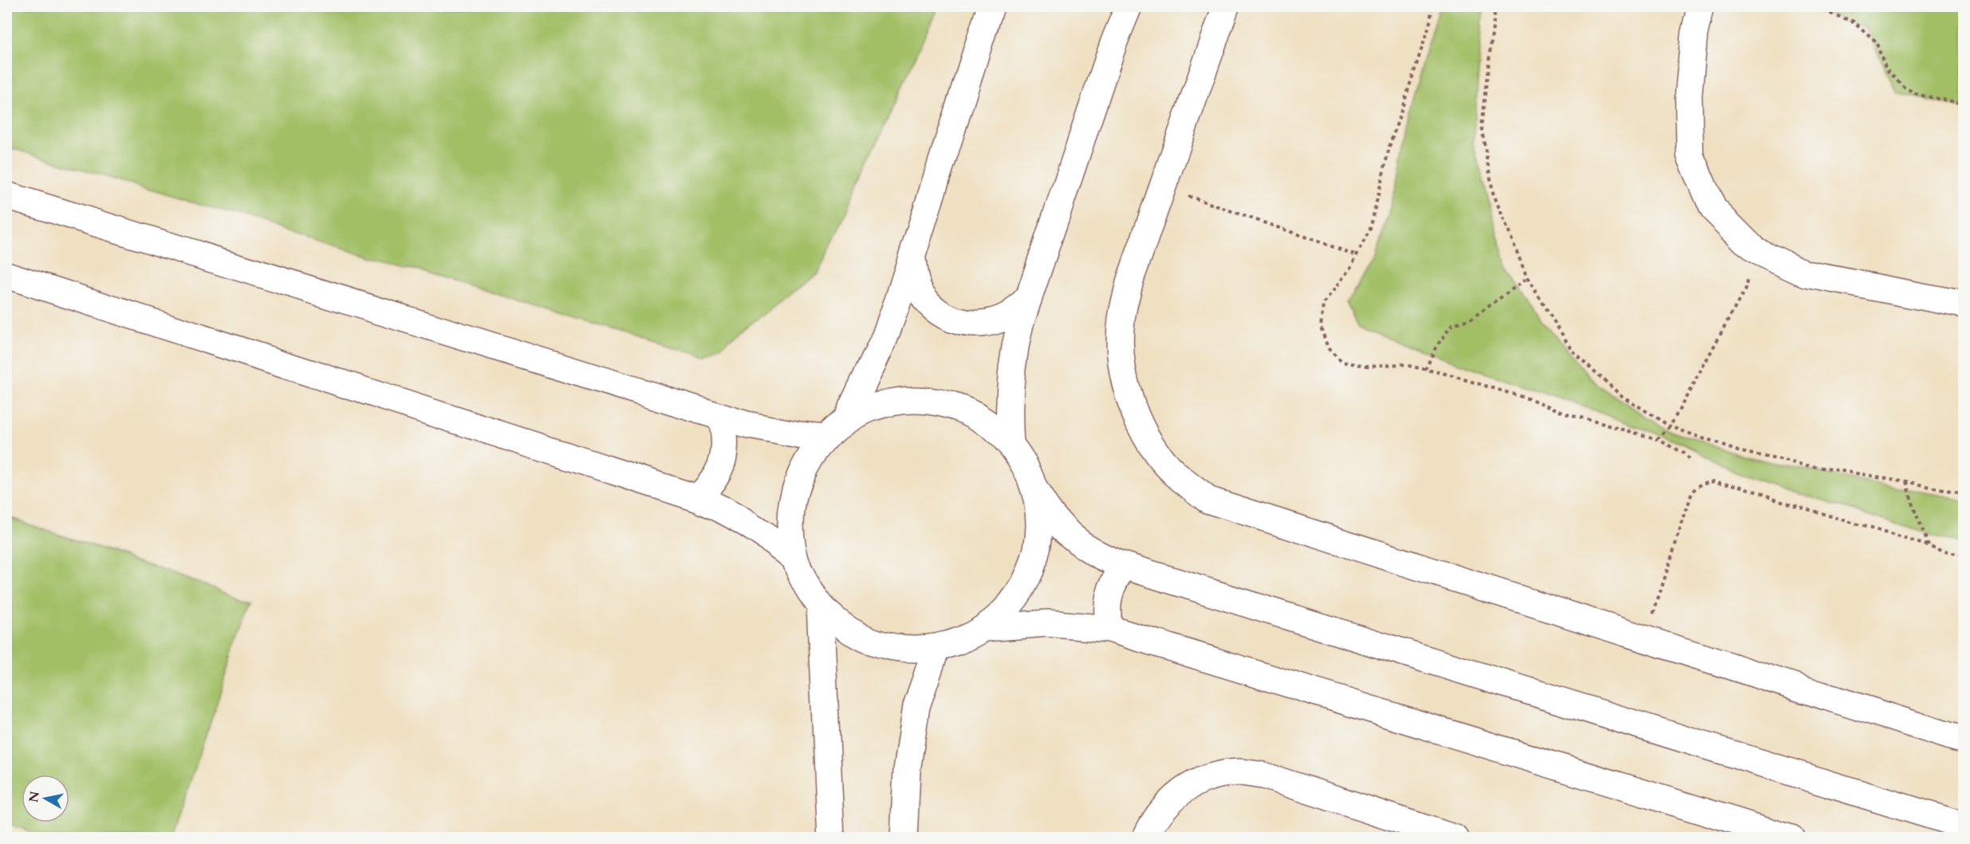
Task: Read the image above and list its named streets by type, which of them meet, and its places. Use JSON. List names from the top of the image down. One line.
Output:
{"north":"left"}
